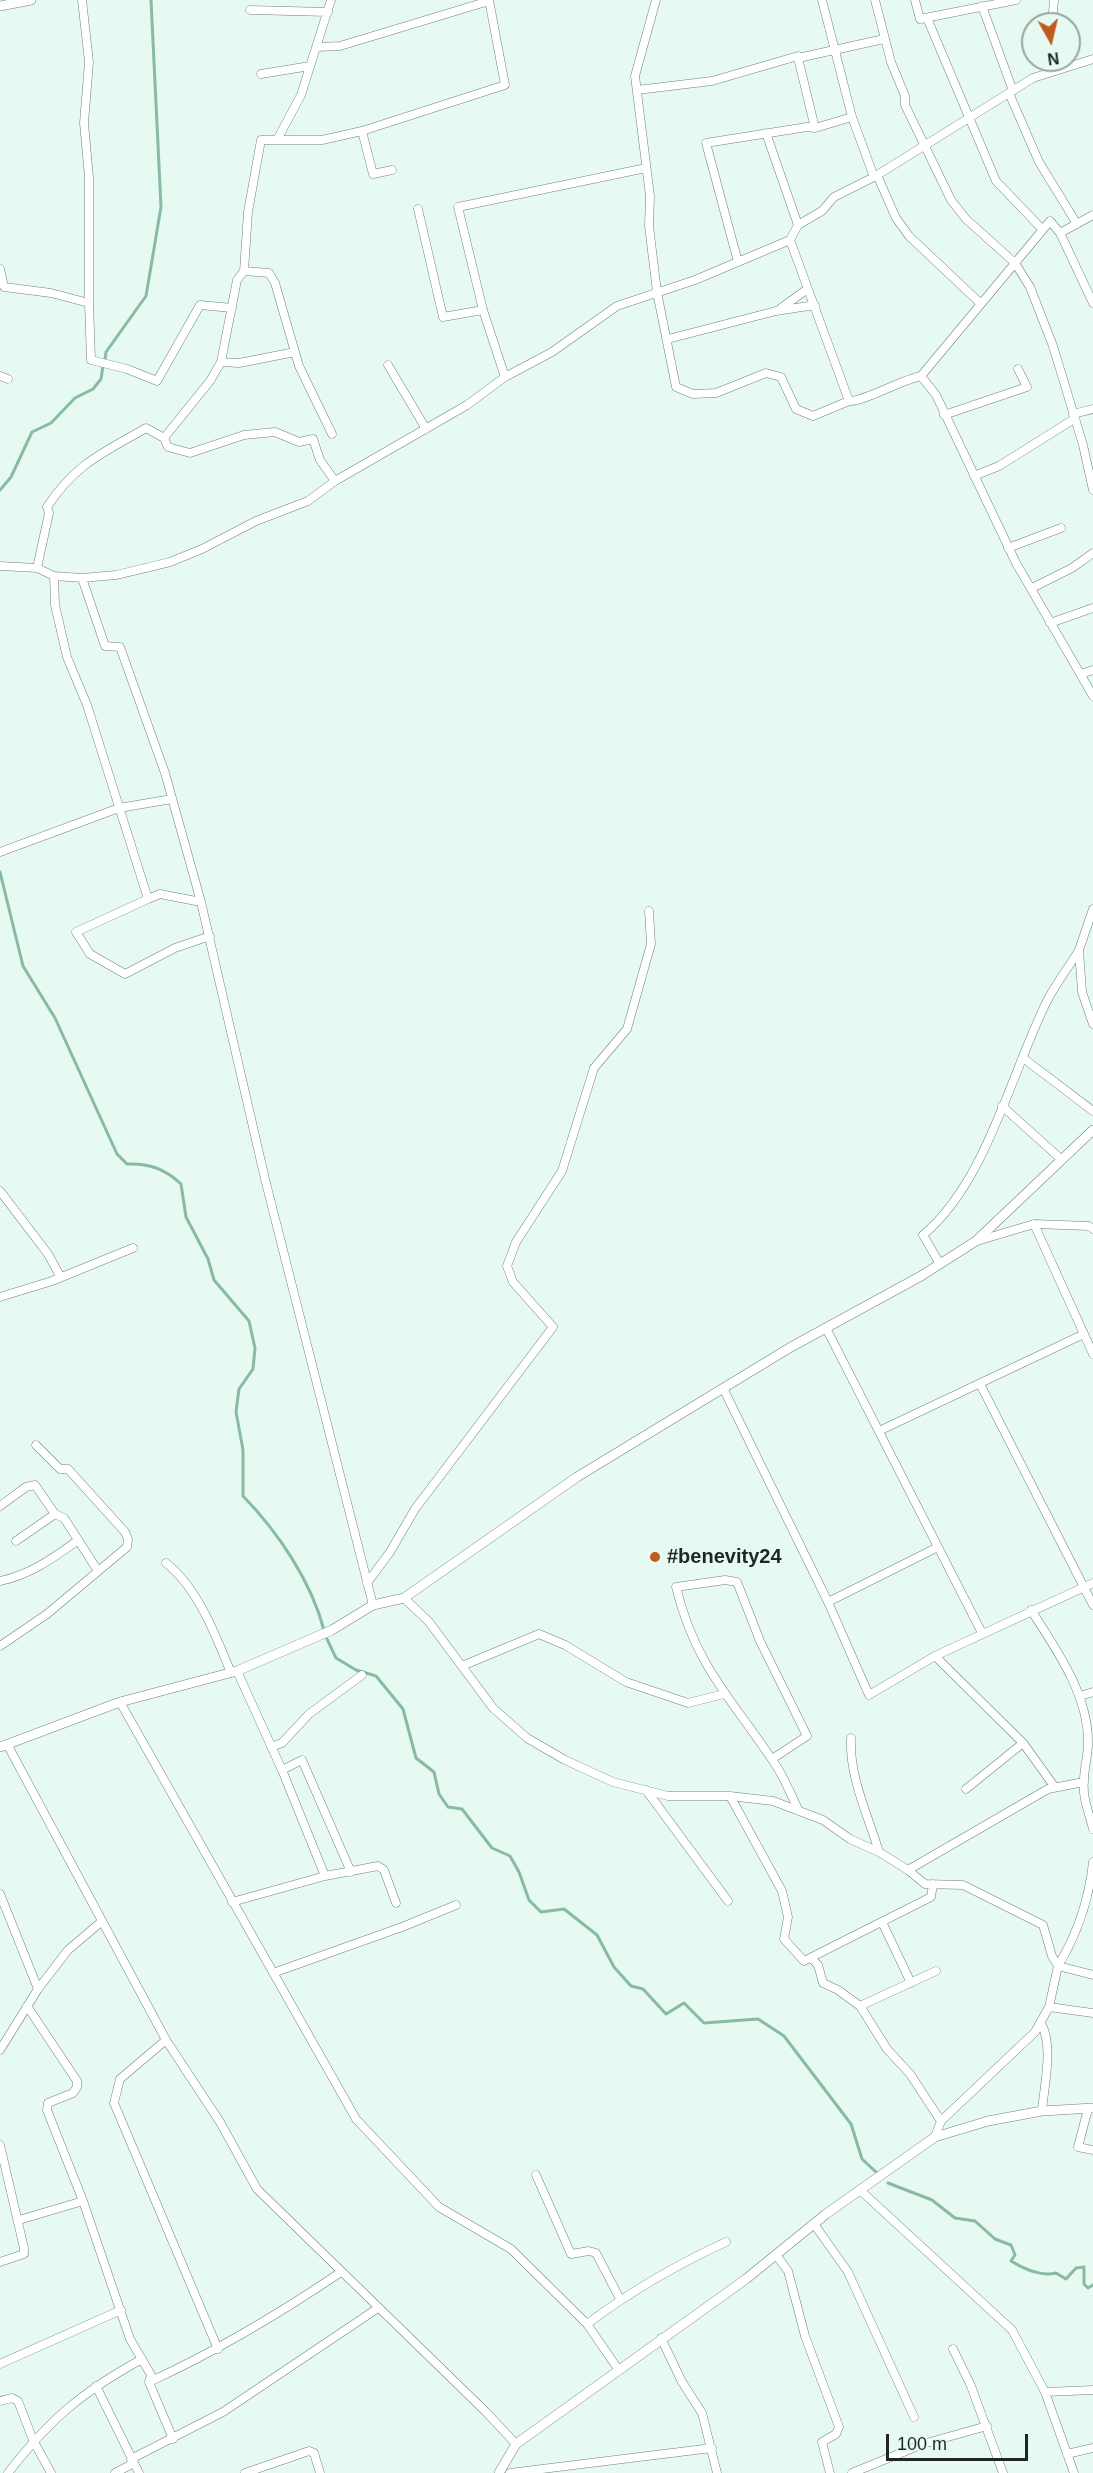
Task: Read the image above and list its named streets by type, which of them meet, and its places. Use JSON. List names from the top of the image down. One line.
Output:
{"places":["#benevity24"],"scale_bar":"100 m","north":"bottom"}
